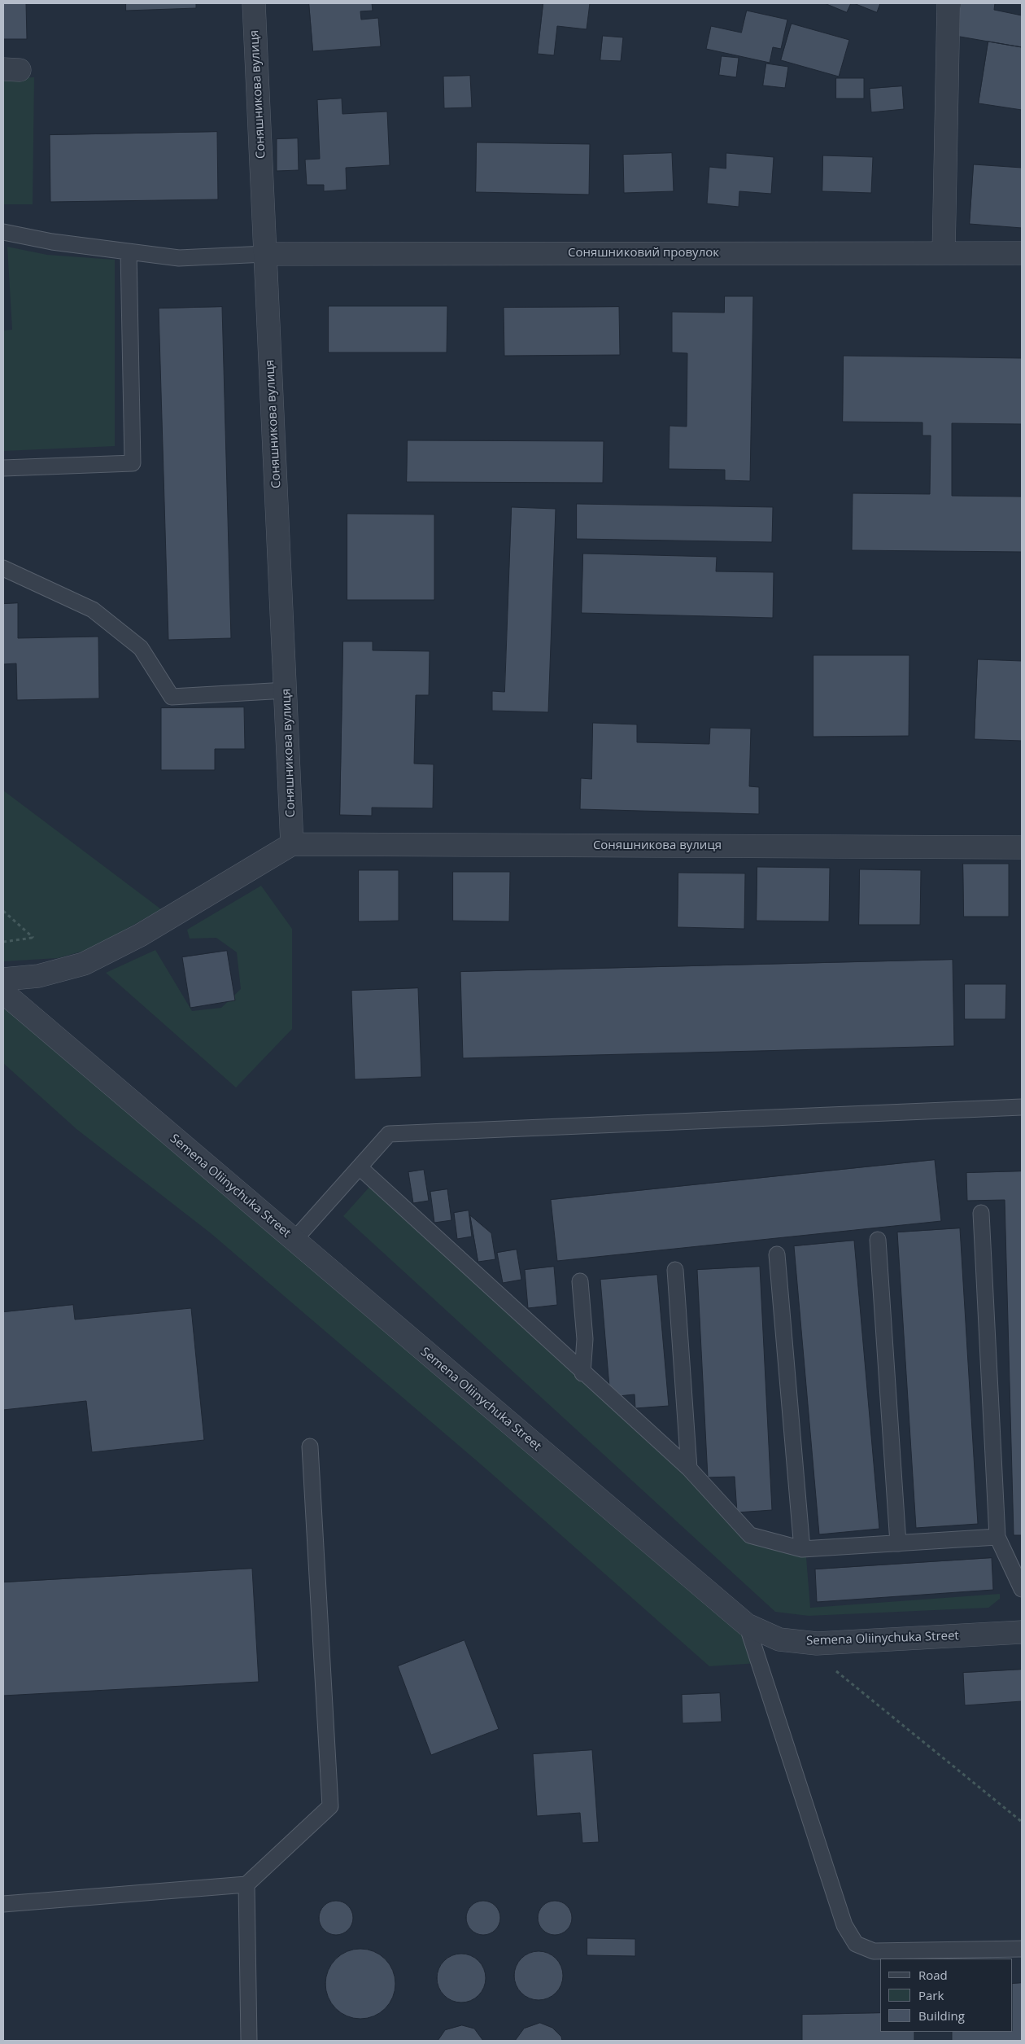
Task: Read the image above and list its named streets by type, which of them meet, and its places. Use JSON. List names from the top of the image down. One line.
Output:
{"streets":{"street":["Соняшникова вулиця","Соняшниковий провулок","Semena Oliinychuka Street"]},"crossings":[["Соняшникова вулиця","Соняшниковий провулок"]],"legend":["Road","Park","Building"]}
